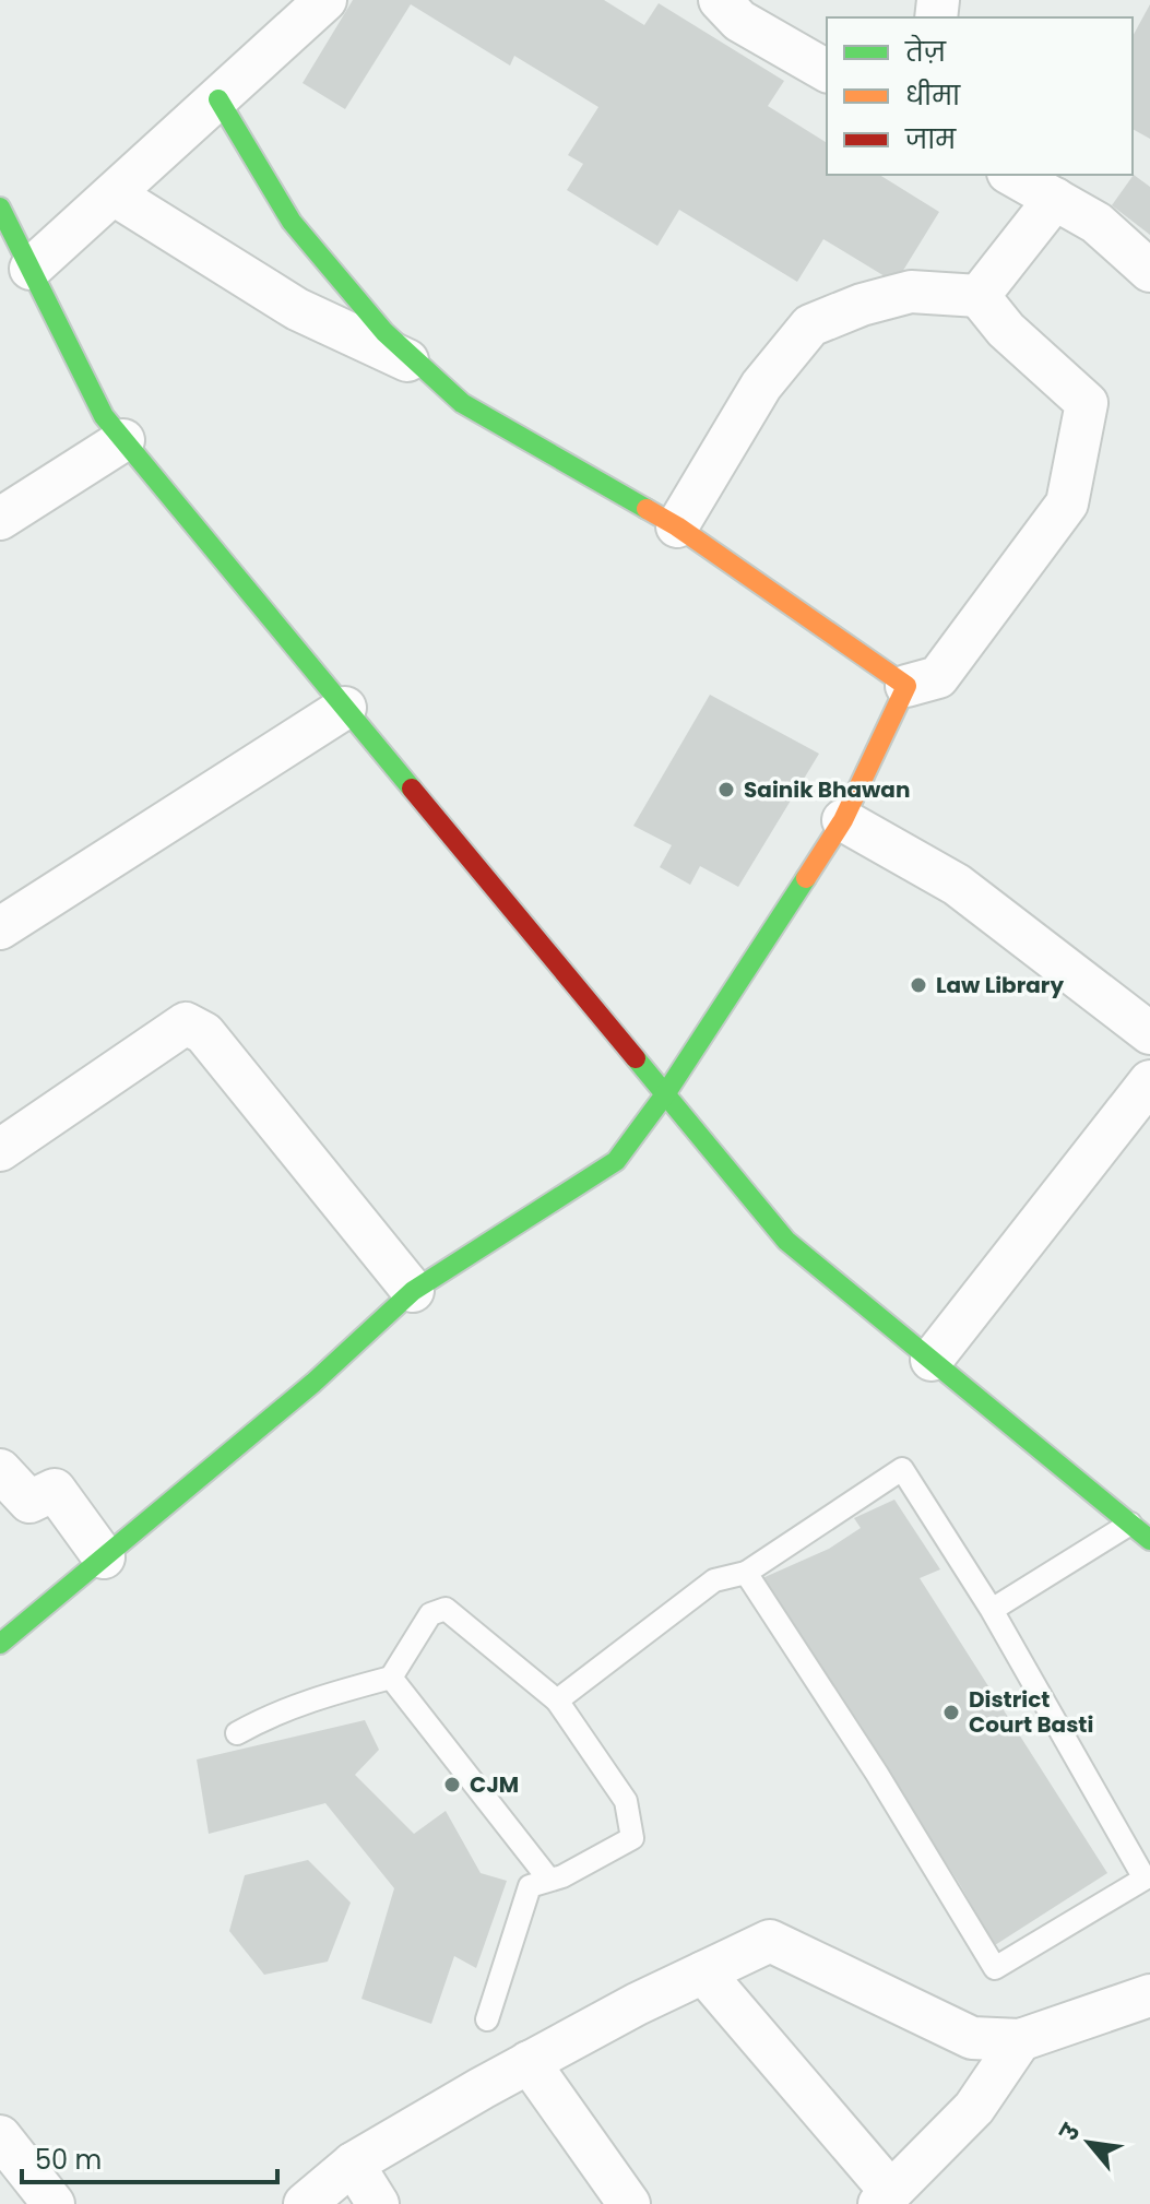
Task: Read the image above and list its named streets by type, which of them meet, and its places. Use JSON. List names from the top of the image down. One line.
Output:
{"places":["Sainik Bhawan","Law Library","District Court Basti","CJM"],"legend":["तेज़","धीमा","जाम"],"scale_bar":"50 m","north":"top left"}
